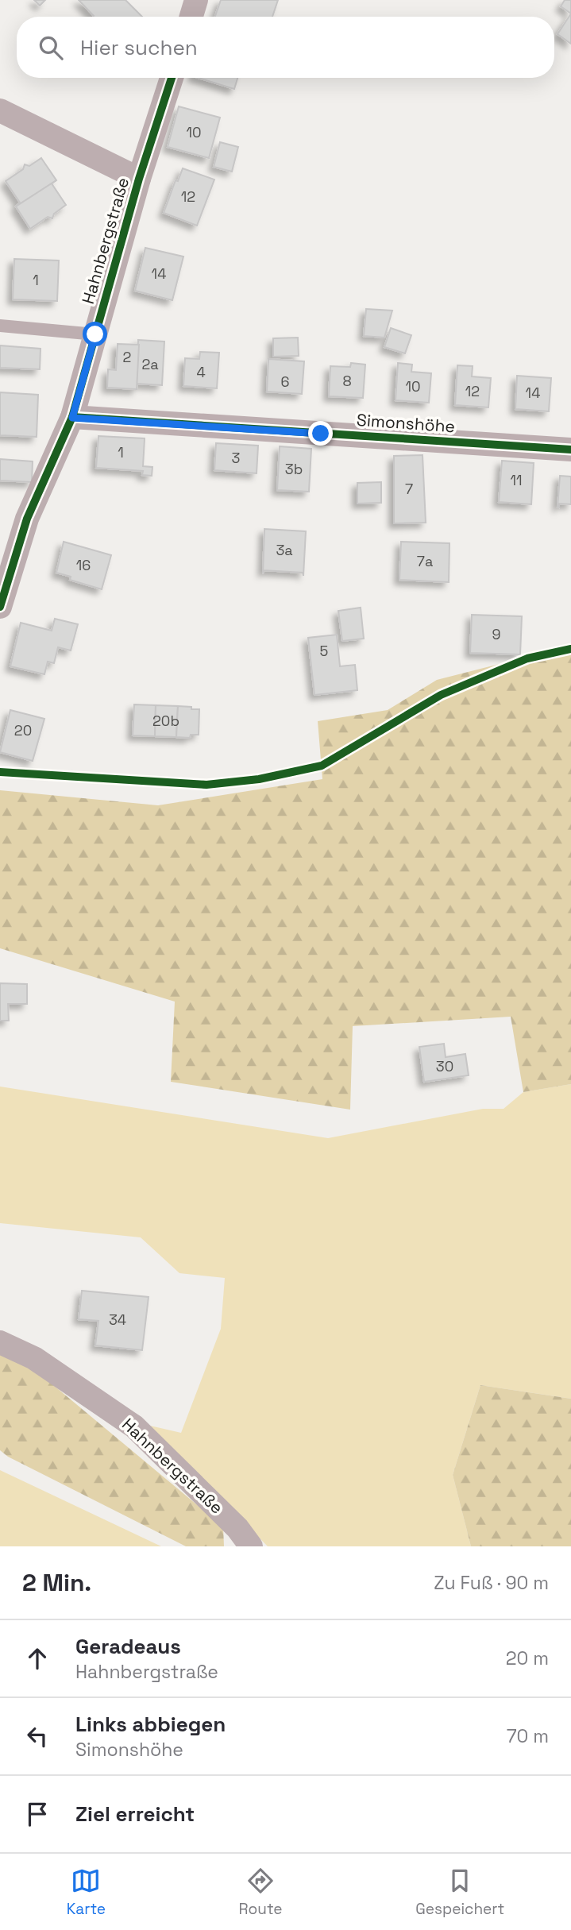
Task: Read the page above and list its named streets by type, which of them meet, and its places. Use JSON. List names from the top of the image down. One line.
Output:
{"streets":{"street":["Hahnbergstraße","Simonshöhe"]},"crossings":[["Hahnbergstraße","Simonshöhe"]],"house_numbers":["10","12","14","1","2","2a","4","8","6","10","12","14","1","3","3b","11","7","3a","7a","16","9","5","20b","20","30","34"],"page":{"search":"Hier suchen","heading":["2 Min.","Zu Fuß · 90 m"],"list":[["Geradeaus","Hahnbergstraße","20 m"],["Links abbiegen","Simonshöhe","70 m"],"Ziel erreicht"],"nav":["Karte","Route","Gespeichert"]}}
